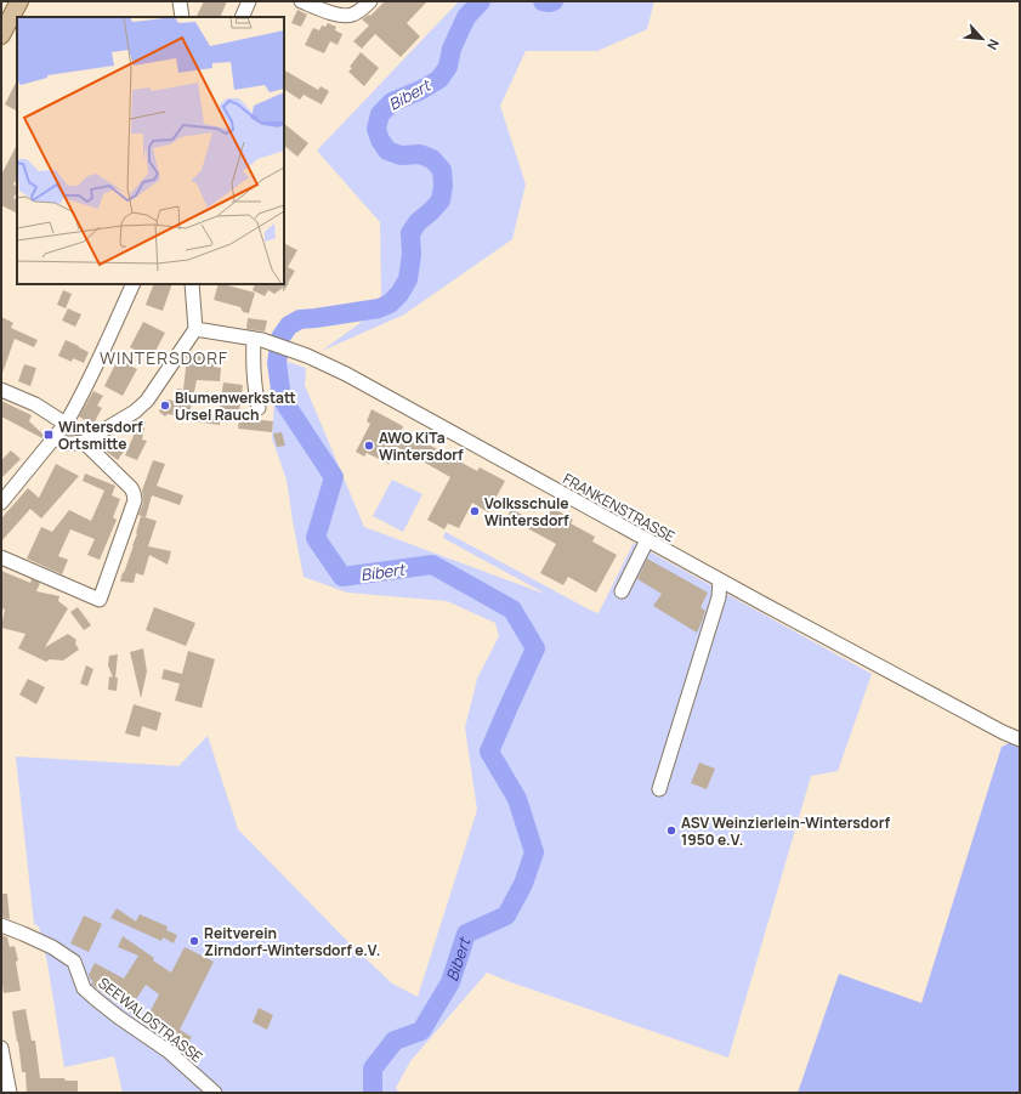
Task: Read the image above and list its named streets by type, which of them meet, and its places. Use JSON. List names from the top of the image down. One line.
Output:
{"streets":{"street":["FRANKENSTRASSE","SEEWALDSTRASSE"]},"districts":["WINTERSDORF"],"water":["Bibert"],"places":{"other":["Blumenwerkstatt Ursel Rauch","AWO KiTa Wintersdorf","Volksschule Wintersdorf","ASV Weinzierlein-Wintersdorf 1950 e.V.","Reitverein Zirndorf-Wintersdorf e.V."],"transit":["Wintersdorf Ortsmitte"]},"north":"bottom right"}
